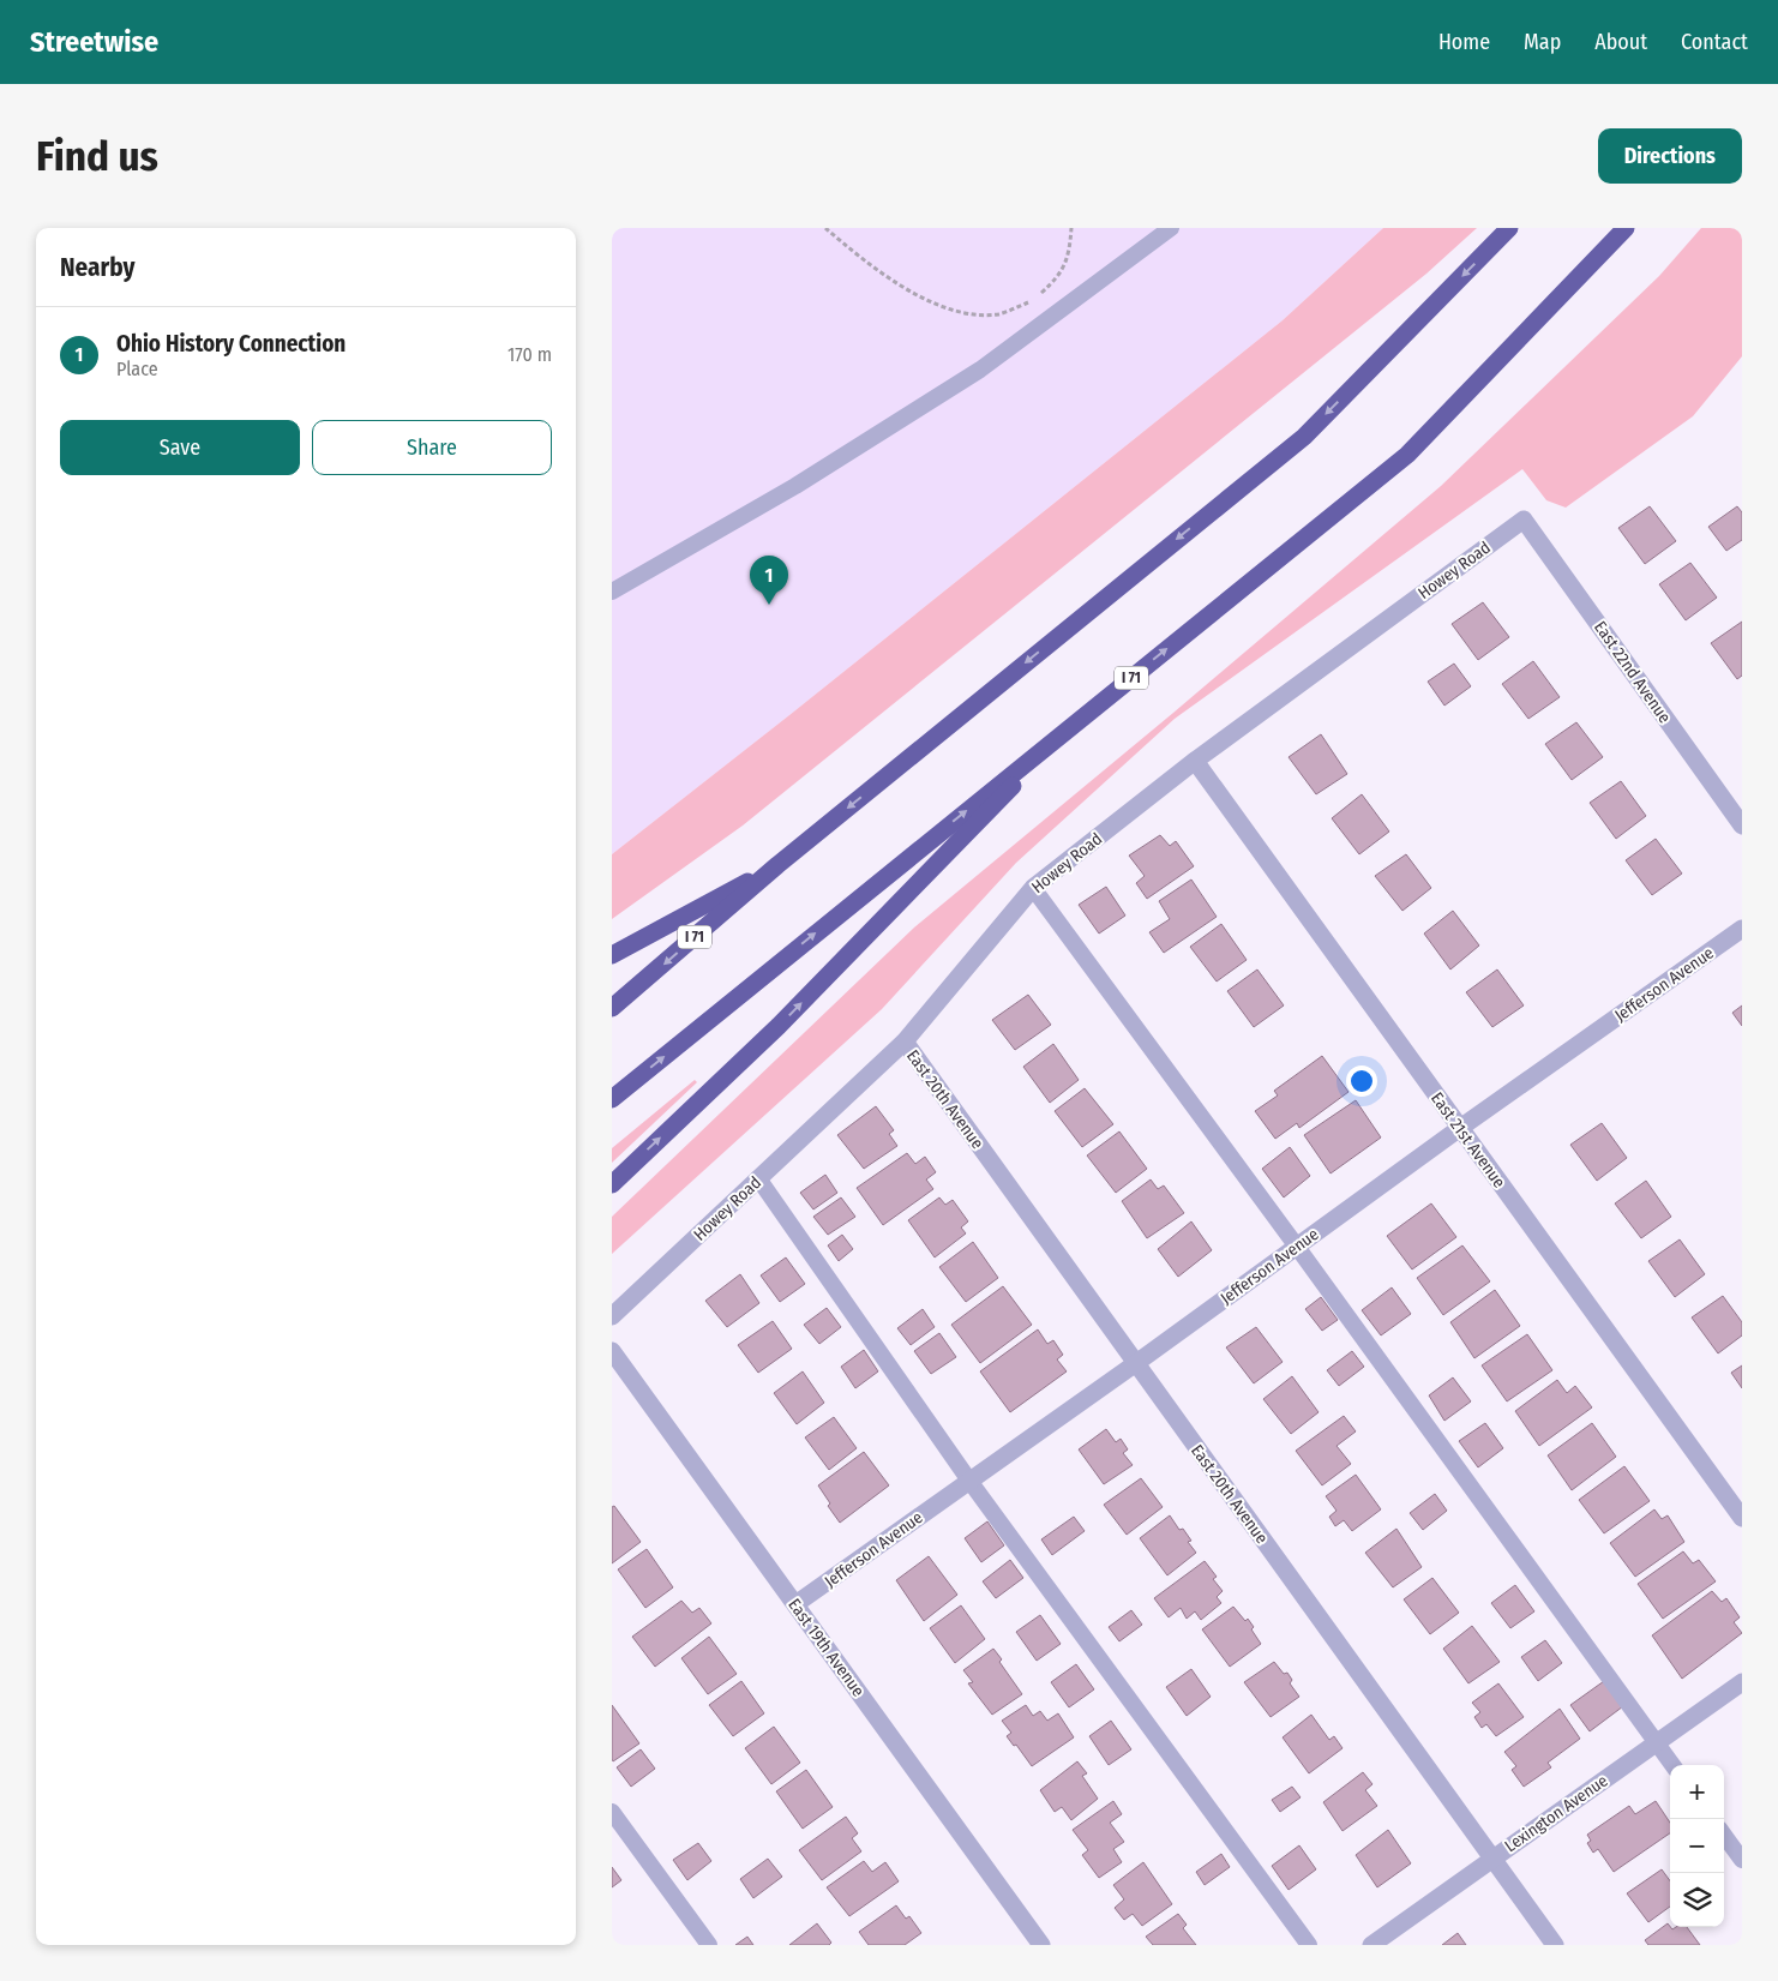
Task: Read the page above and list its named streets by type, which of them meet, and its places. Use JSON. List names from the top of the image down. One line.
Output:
{"streets":{"highway":["I 71"],"street":["Howey Road","East 22nd Avenue","Jefferson Avenue","East 20th Avenue","East 21st Avenue","East 19th Avenue","Lexington Avenue"]},"crossings":[["Howey Road","East 22nd Avenue"],["Howey Road","East 20th Avenue"],["Howey Road","East 21st Avenue"],["Jefferson Avenue","East 20th Avenue"],["Jefferson Avenue","East 21st Avenue"],["Jefferson Avenue","East 19th Avenue"],["East 20th Avenue","Lexington Avenue"]],"page":{"header":"Streetwise","nav":["Home","Map","About","Contact"],"buttons":["Directions",["Save","Share"]],"title":"Find us","heading":"Nearby","list":[{"mark":"1","name":"Ohio History Connection","note":"Place","value":"170 m"}],"pins":"1","map_buttons":["+","−"]}}
